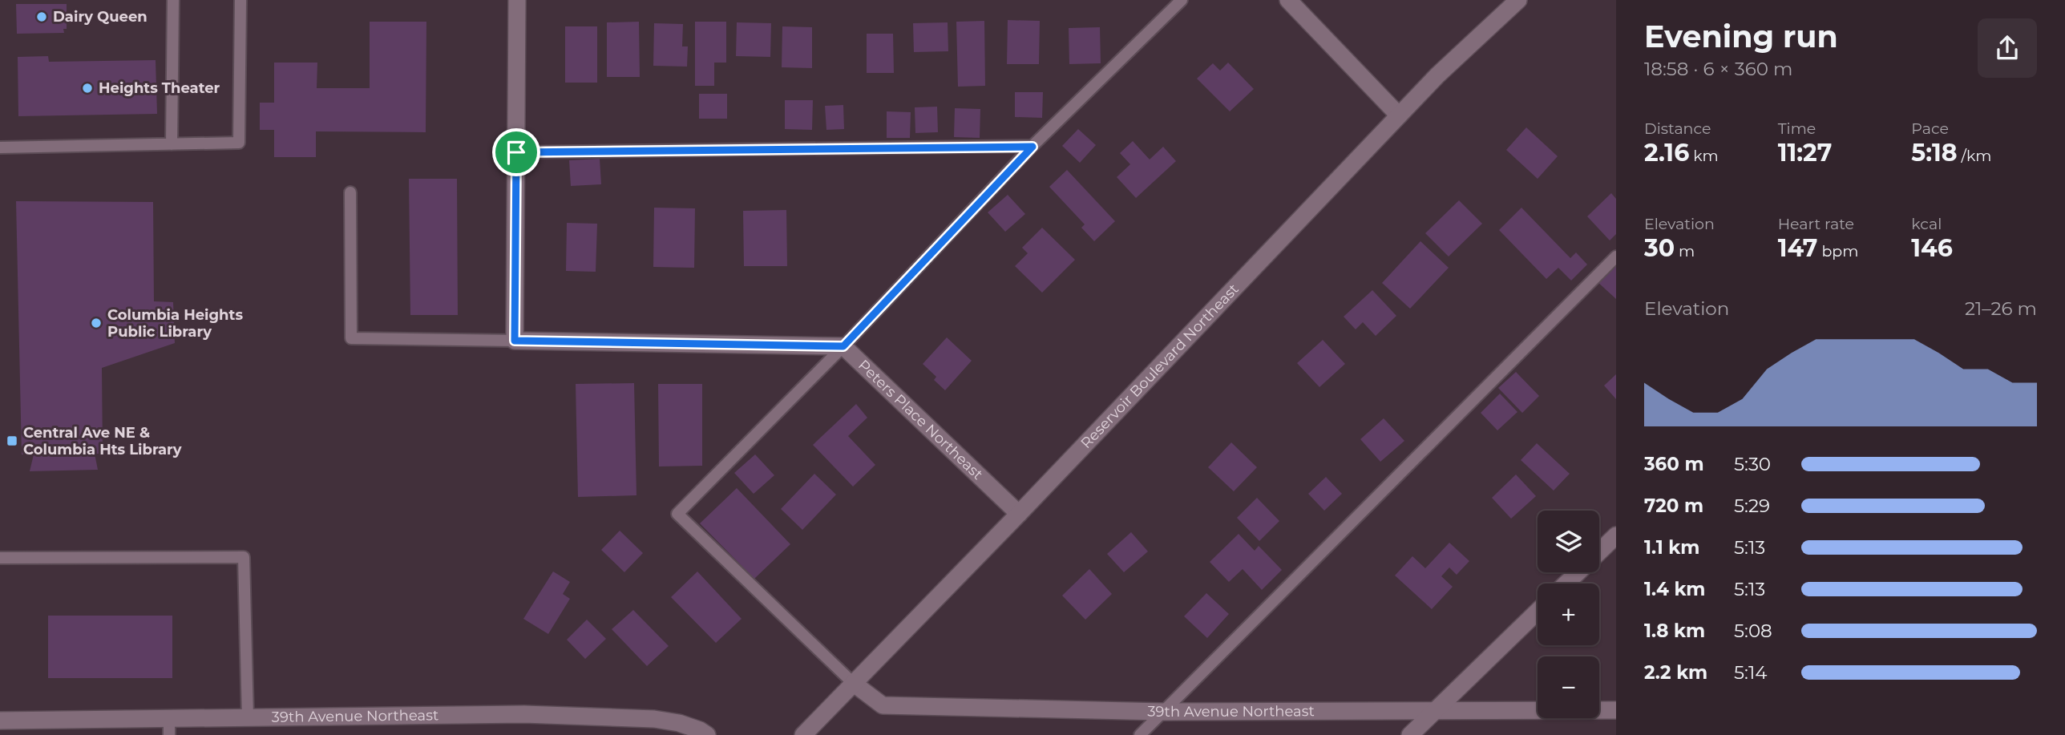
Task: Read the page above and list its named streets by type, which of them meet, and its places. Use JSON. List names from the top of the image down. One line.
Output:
{"streets":{"street":["Reservoir Boulevard Northeast","Peters Place Northeast","39th Avenue Northeast"]},"crossings":[["Reservoir Boulevard Northeast","Peters Place Northeast"],["Reservoir Boulevard Northeast","39th Avenue Northeast"]],"places":{"other":["Dairy Queen","Heights Theater","Columbia Heights Public Library"],"transit":["Central Ave NE & Columbia Hts Library"]},"page":{"heading":["Evening run","18:58 · 6 × 360 m"],"stats":[["Distance","2.16 km"],["Time","11:27"],["Pace","5:18 /km"],["Elevation","30 m"],["Heart rate","147 bpm"],["kcal","146"]],"chart":["Elevation","21–26 m"],"list":[{"name":"360 m","note":"5:30"},{"name":"720 m","note":"5:29"},{"name":"1.1 km","note":"5:13"},{"name":"1.4 km","note":"5:13"},{"name":"1.8 km","note":"5:08"},{"name":"2.2 km","note":"5:14"}],"map_buttons":["+","−"]}}
